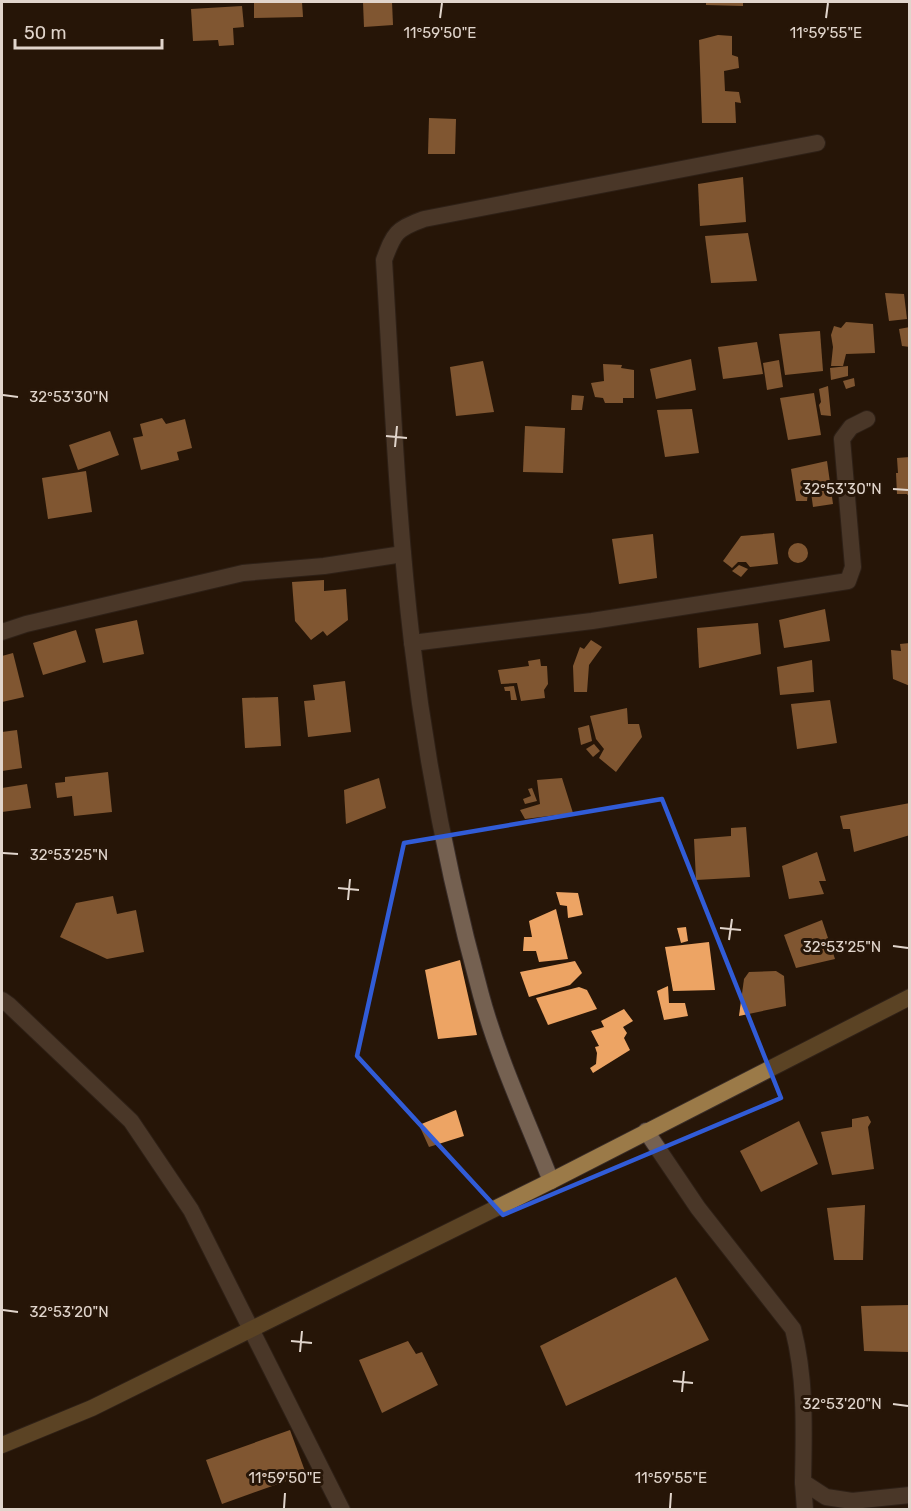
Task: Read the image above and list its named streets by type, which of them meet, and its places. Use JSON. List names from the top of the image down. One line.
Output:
{"scale_bar":"50 m","coordinates":["11°59'50\"E","11°59'55\"E","32°53'30\"N","32°53'25\"N","32°53'20\"N"]}
